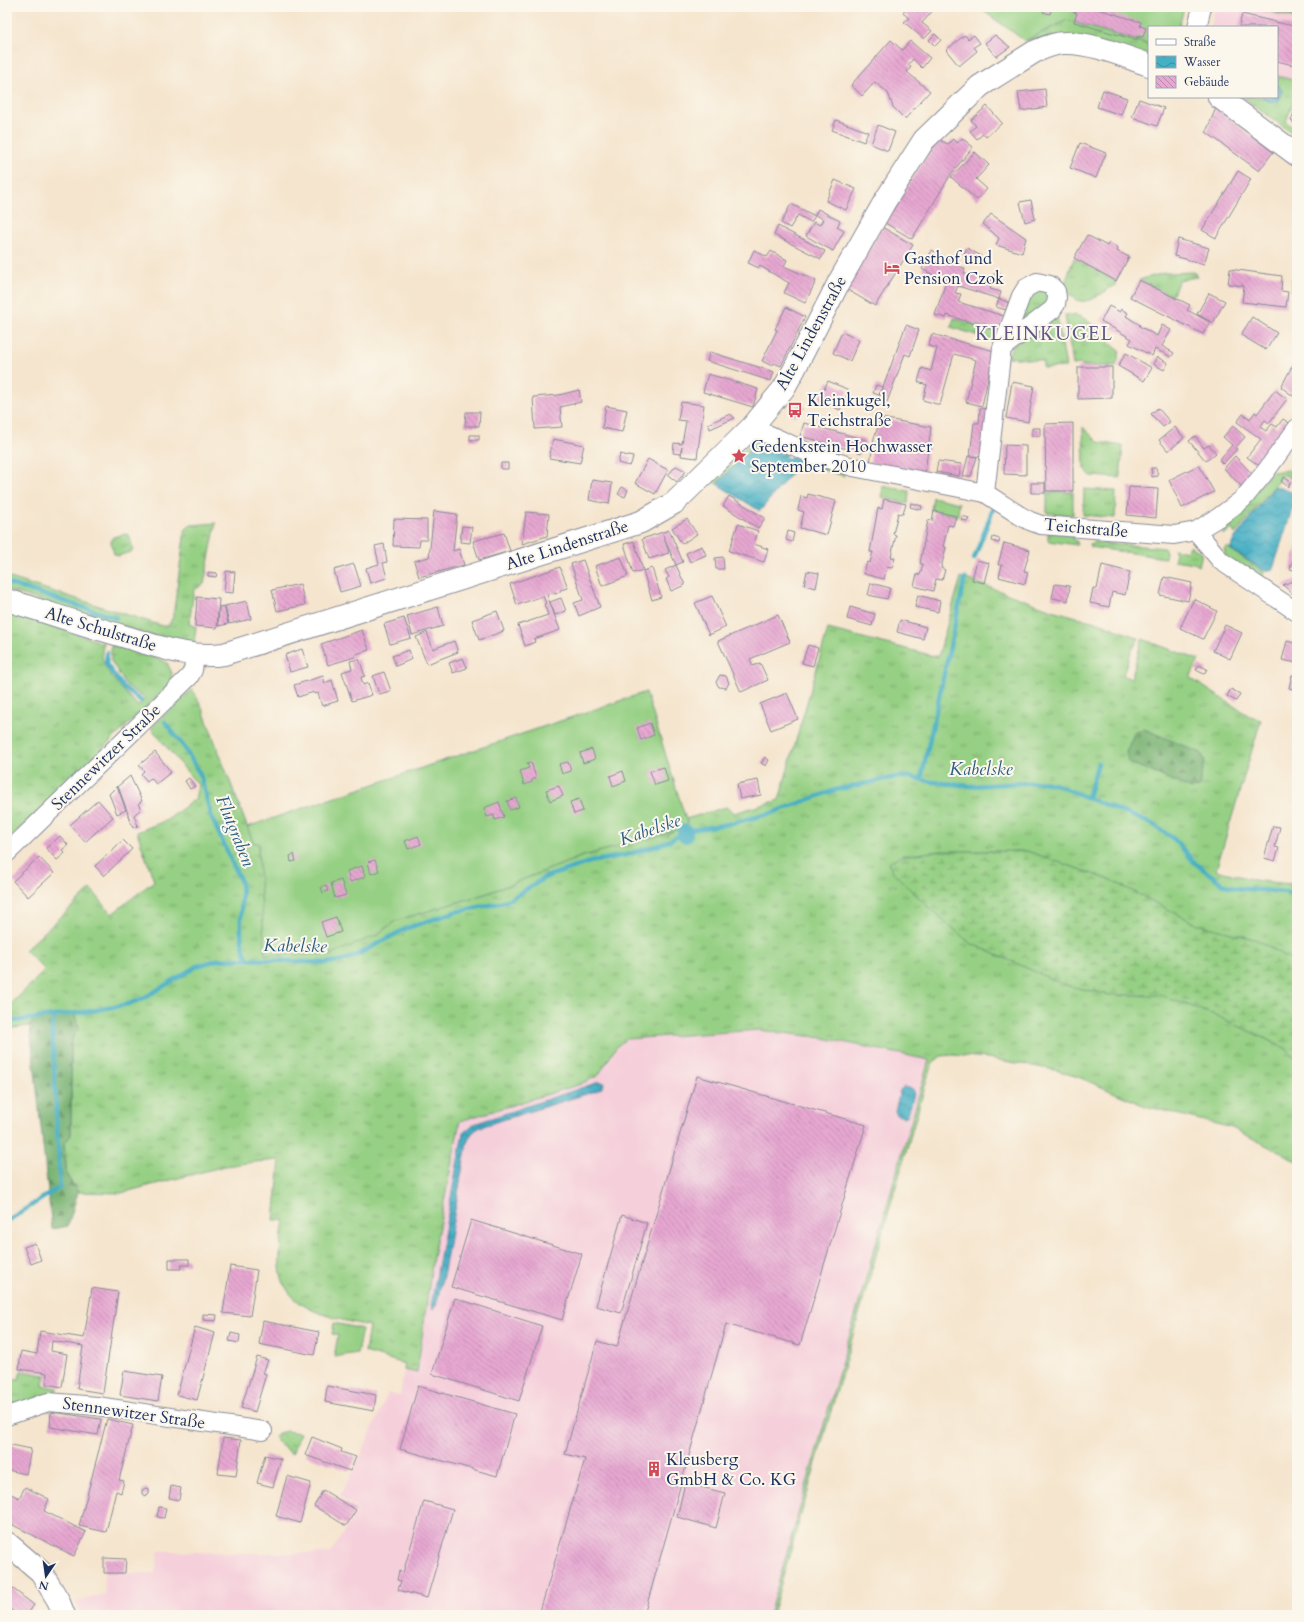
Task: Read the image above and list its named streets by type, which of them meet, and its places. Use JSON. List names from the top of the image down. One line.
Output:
{"streets":{"street":["Alte Lindenstraße","Teichstraße","Alte Schulstraße","Stennewitzer Straße"]},"crossings":[["Alte Lindenstraße","Teichstraße"],["Alte Lindenstraße","Alte Schulstraße"],["Alte Lindenstraße","Stennewitzer Straße"],["Alte Schulstraße","Stennewitzer Straße"]],"districts":["KLEINKUGEL"],"water":["Kabelske","Flutgraben"],"places":{"hotel":["Gasthof und Pension Czok"],"bus stop":["Kleinkugel, Teichstraße"],"place":["Gedenkstein Hochwasser September 2010"],"building":["Kleusberg GmbH & Co. KG"]},"legend":["Straße","Wasser","Gebäude"],"north":"bottom"}
